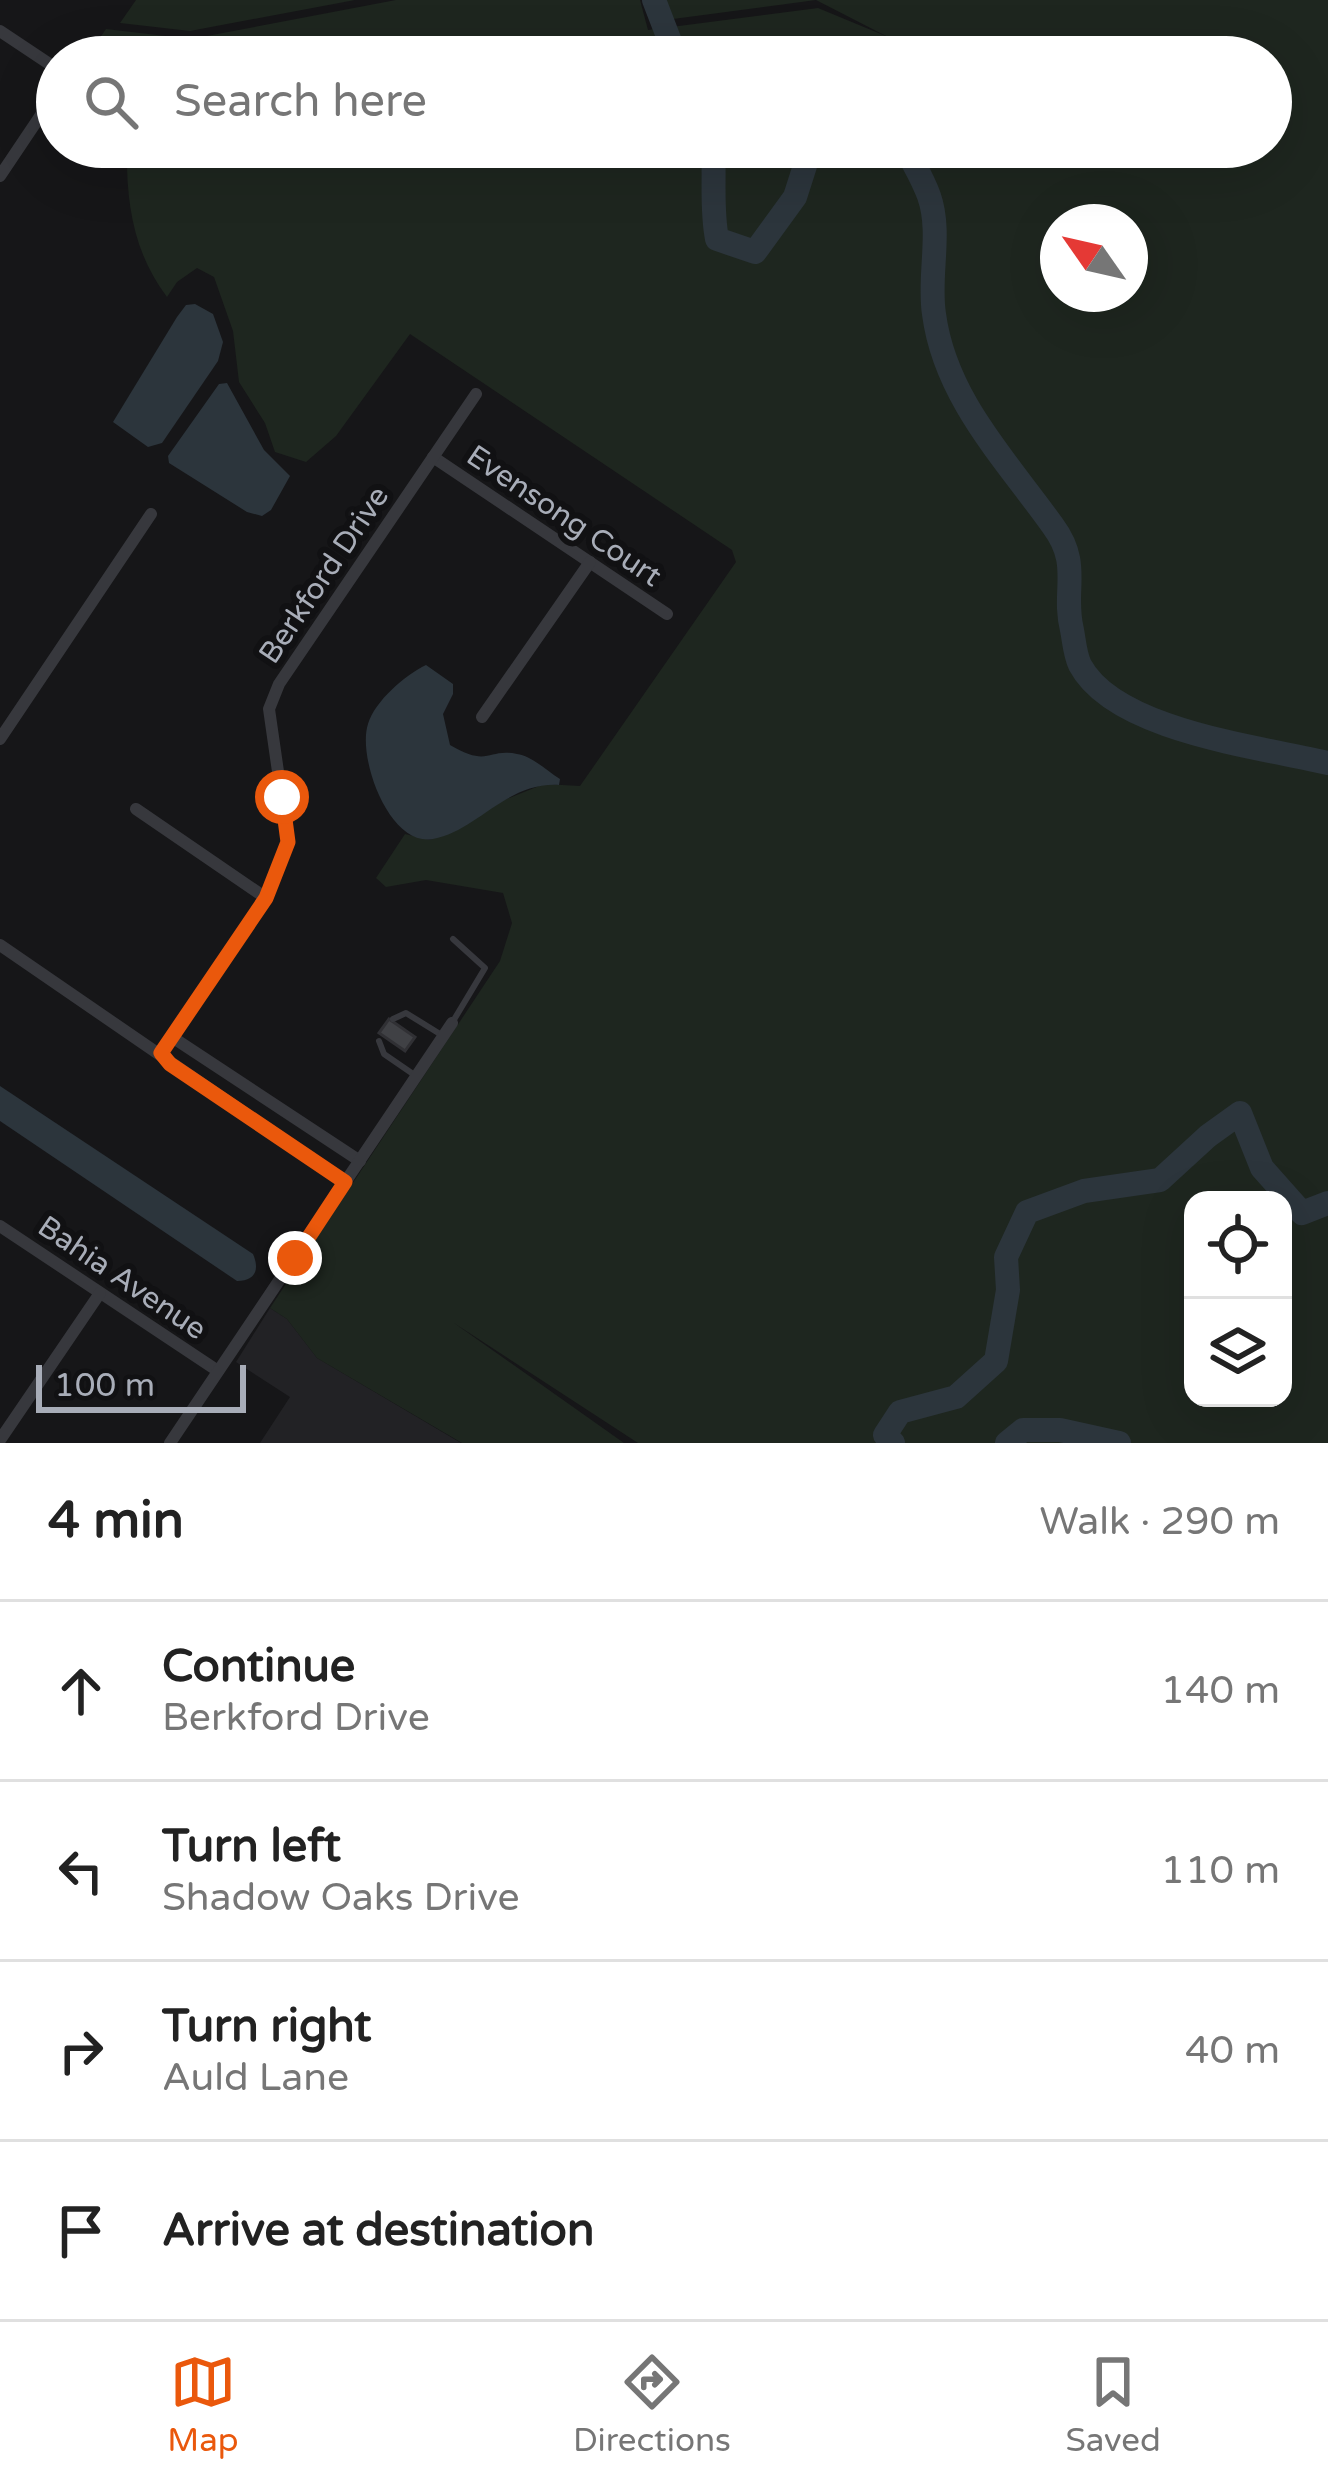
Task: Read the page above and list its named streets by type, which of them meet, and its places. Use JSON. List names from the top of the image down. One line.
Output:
{"streets":{"street":["Evensong Court","Berkford Drive","Bahia Avenue"]},"crossings":[["Evensong Court","Berkford Drive"]],"scale_bar":"100 m","north":"top left","page":{"search":"Search here","scale":"100 m","heading":["4 min","Walk · 290 m"],"list":[["Continue","Berkford Drive","140 m"],["Turn left","Shadow Oaks Drive","110 m"],["Turn right","Auld Lane","40 m"],"Arrive at destination"],"nav":["Map","Directions","Saved"]}}
